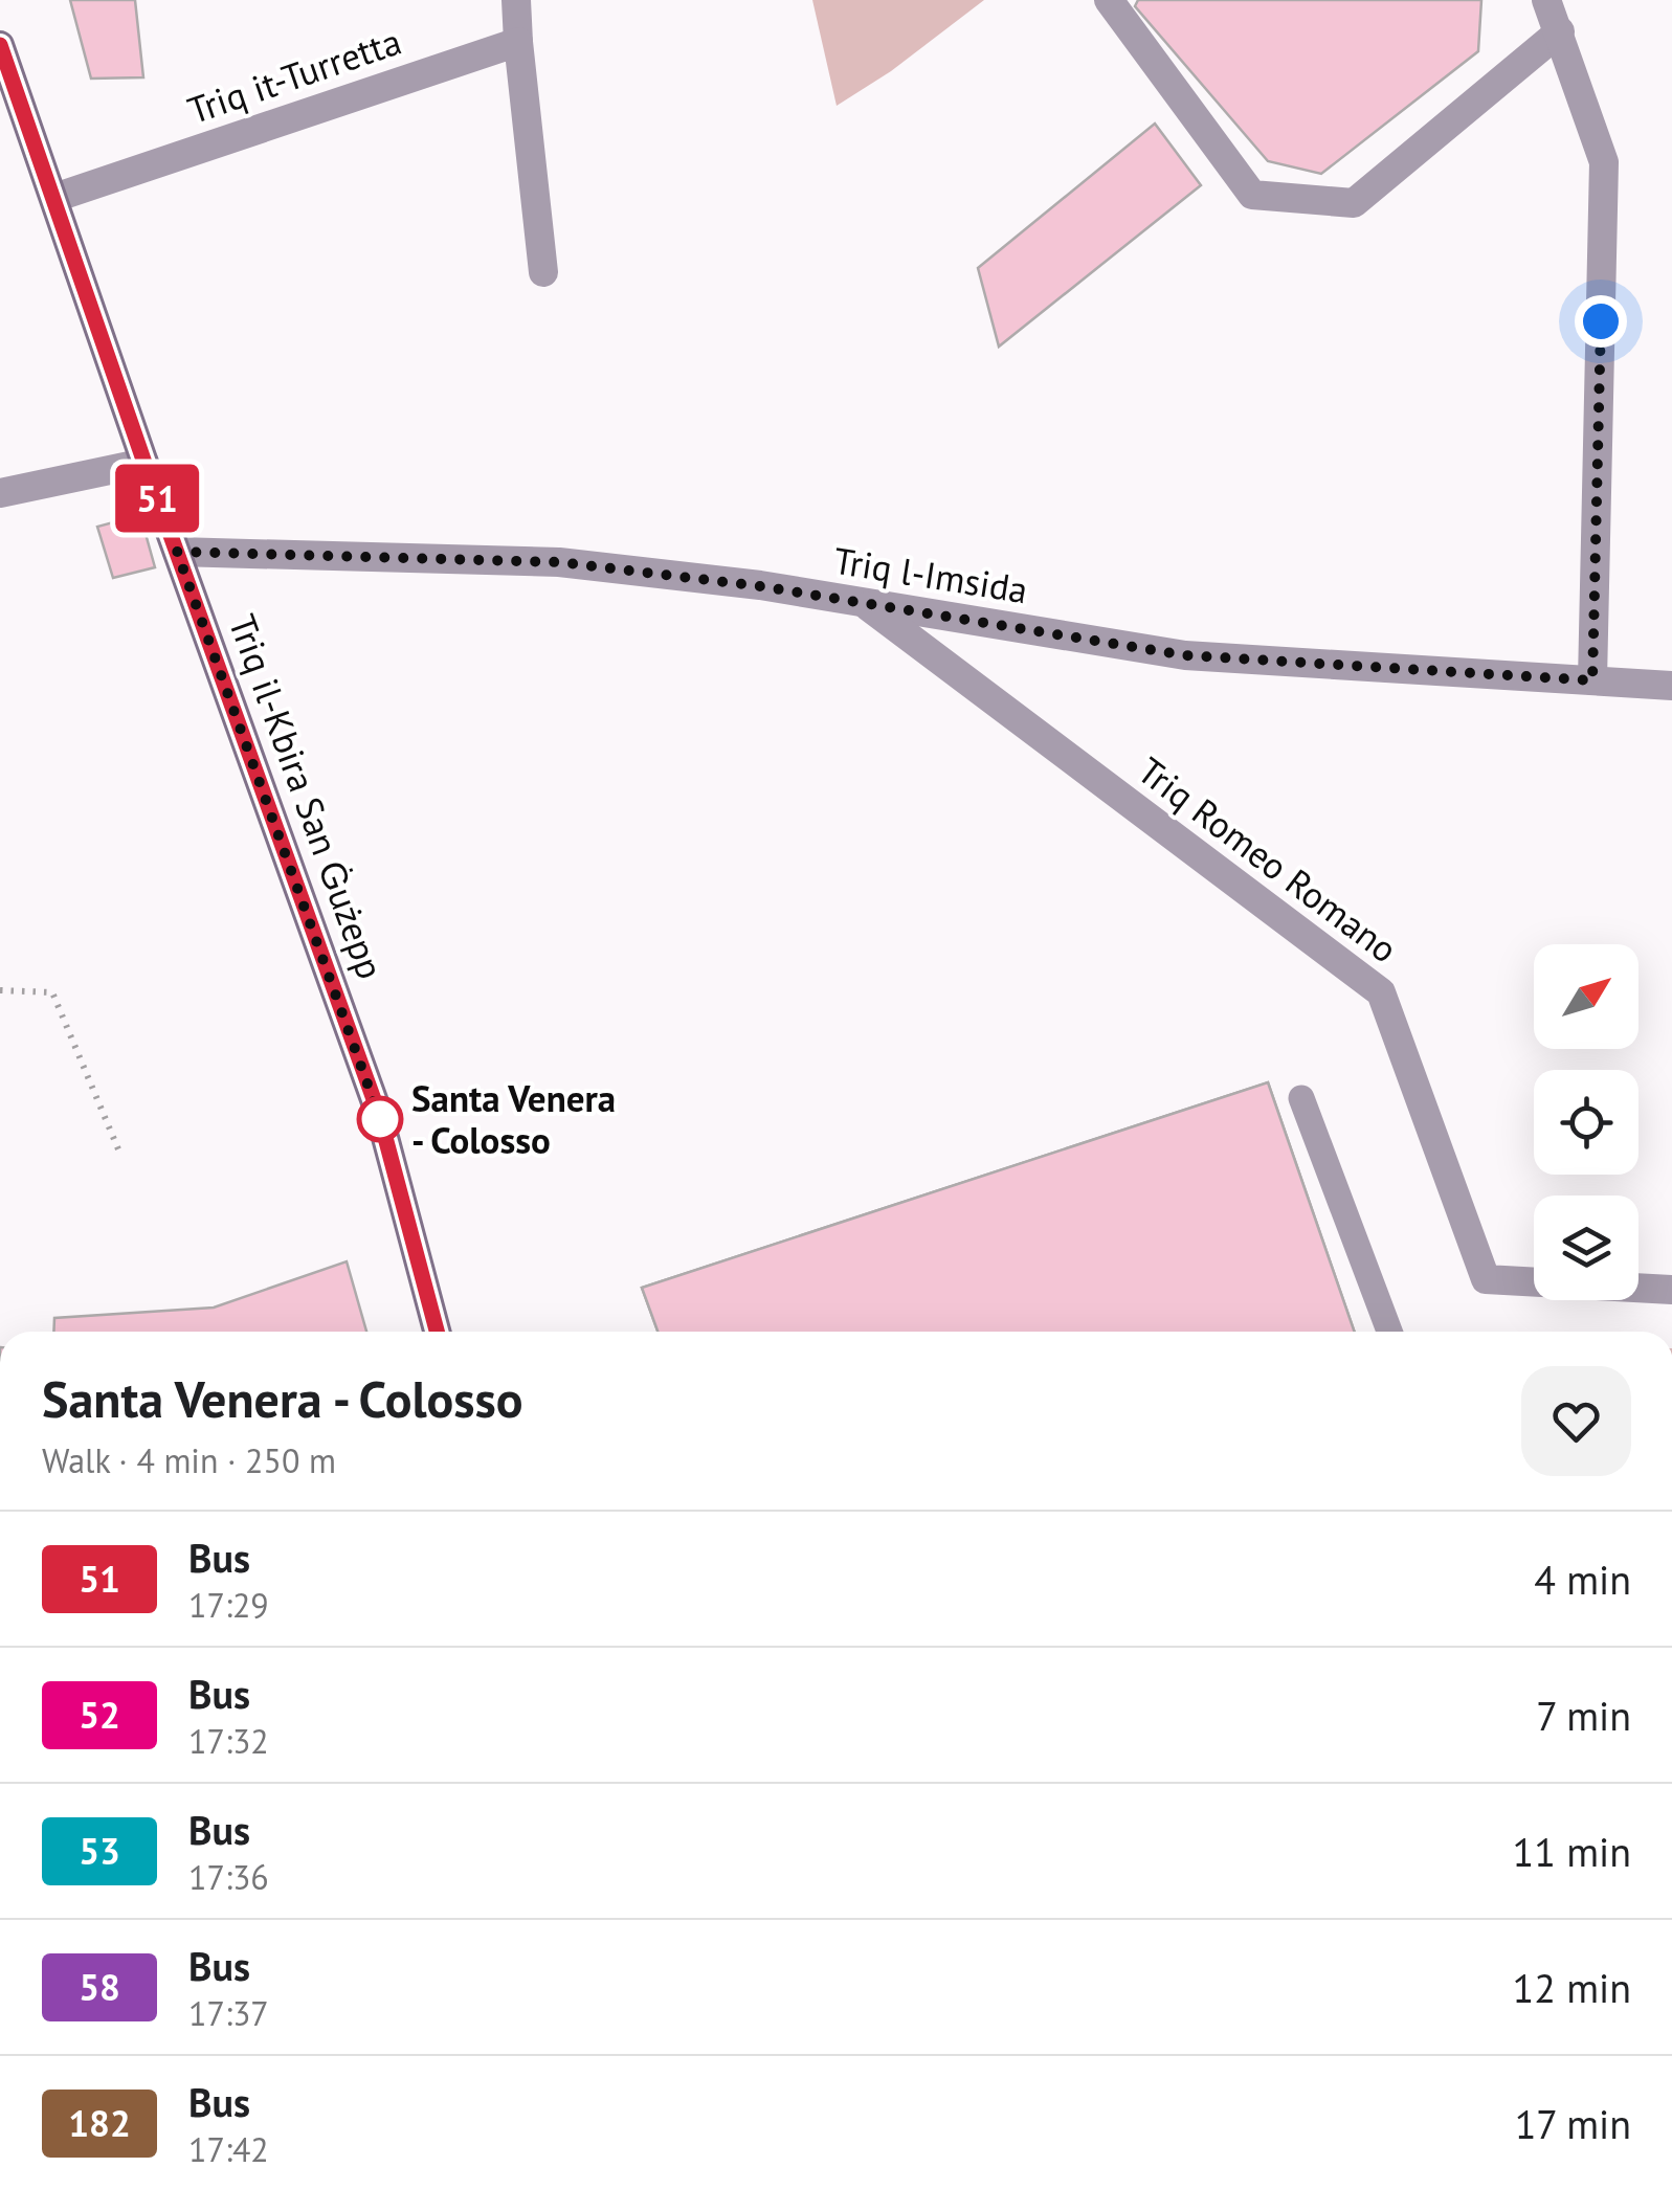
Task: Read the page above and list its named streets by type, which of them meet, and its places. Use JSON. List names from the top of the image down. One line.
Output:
{"streets":{"main road":["Triq il-Kbira San Ġużepp"],"street":["Triq it-Turretta","Triq l-Imsida","Triq Romeo Romano"]},"crossings":[["Triq it-Turretta","Triq il-Kbira San Ġużepp"],["Triq l-Imsida","Triq il-Kbira San Ġużepp"],["Triq l-Imsida","Triq Romeo Romano"]],"places":["Santa Venera - Colosso"],"lines":["bus line 51"],"north":"top right","page":{"on_map":"51","heading":["Santa Venera - Colosso","Walk · 4 min · 250 m"],"list":[{"mark":"51","name":"Bus","note":"17:29","value":"4 min"},{"mark":"52","name":"Bus","note":"17:32","value":"7 min"},{"mark":"53","name":"Bus","note":"17:36","value":"11 min"},{"mark":"58","name":"Bus","note":"17:37","value":"12 min"},{"mark":"182","name":"Bus","note":"17:42","value":"17 min"}]}}
